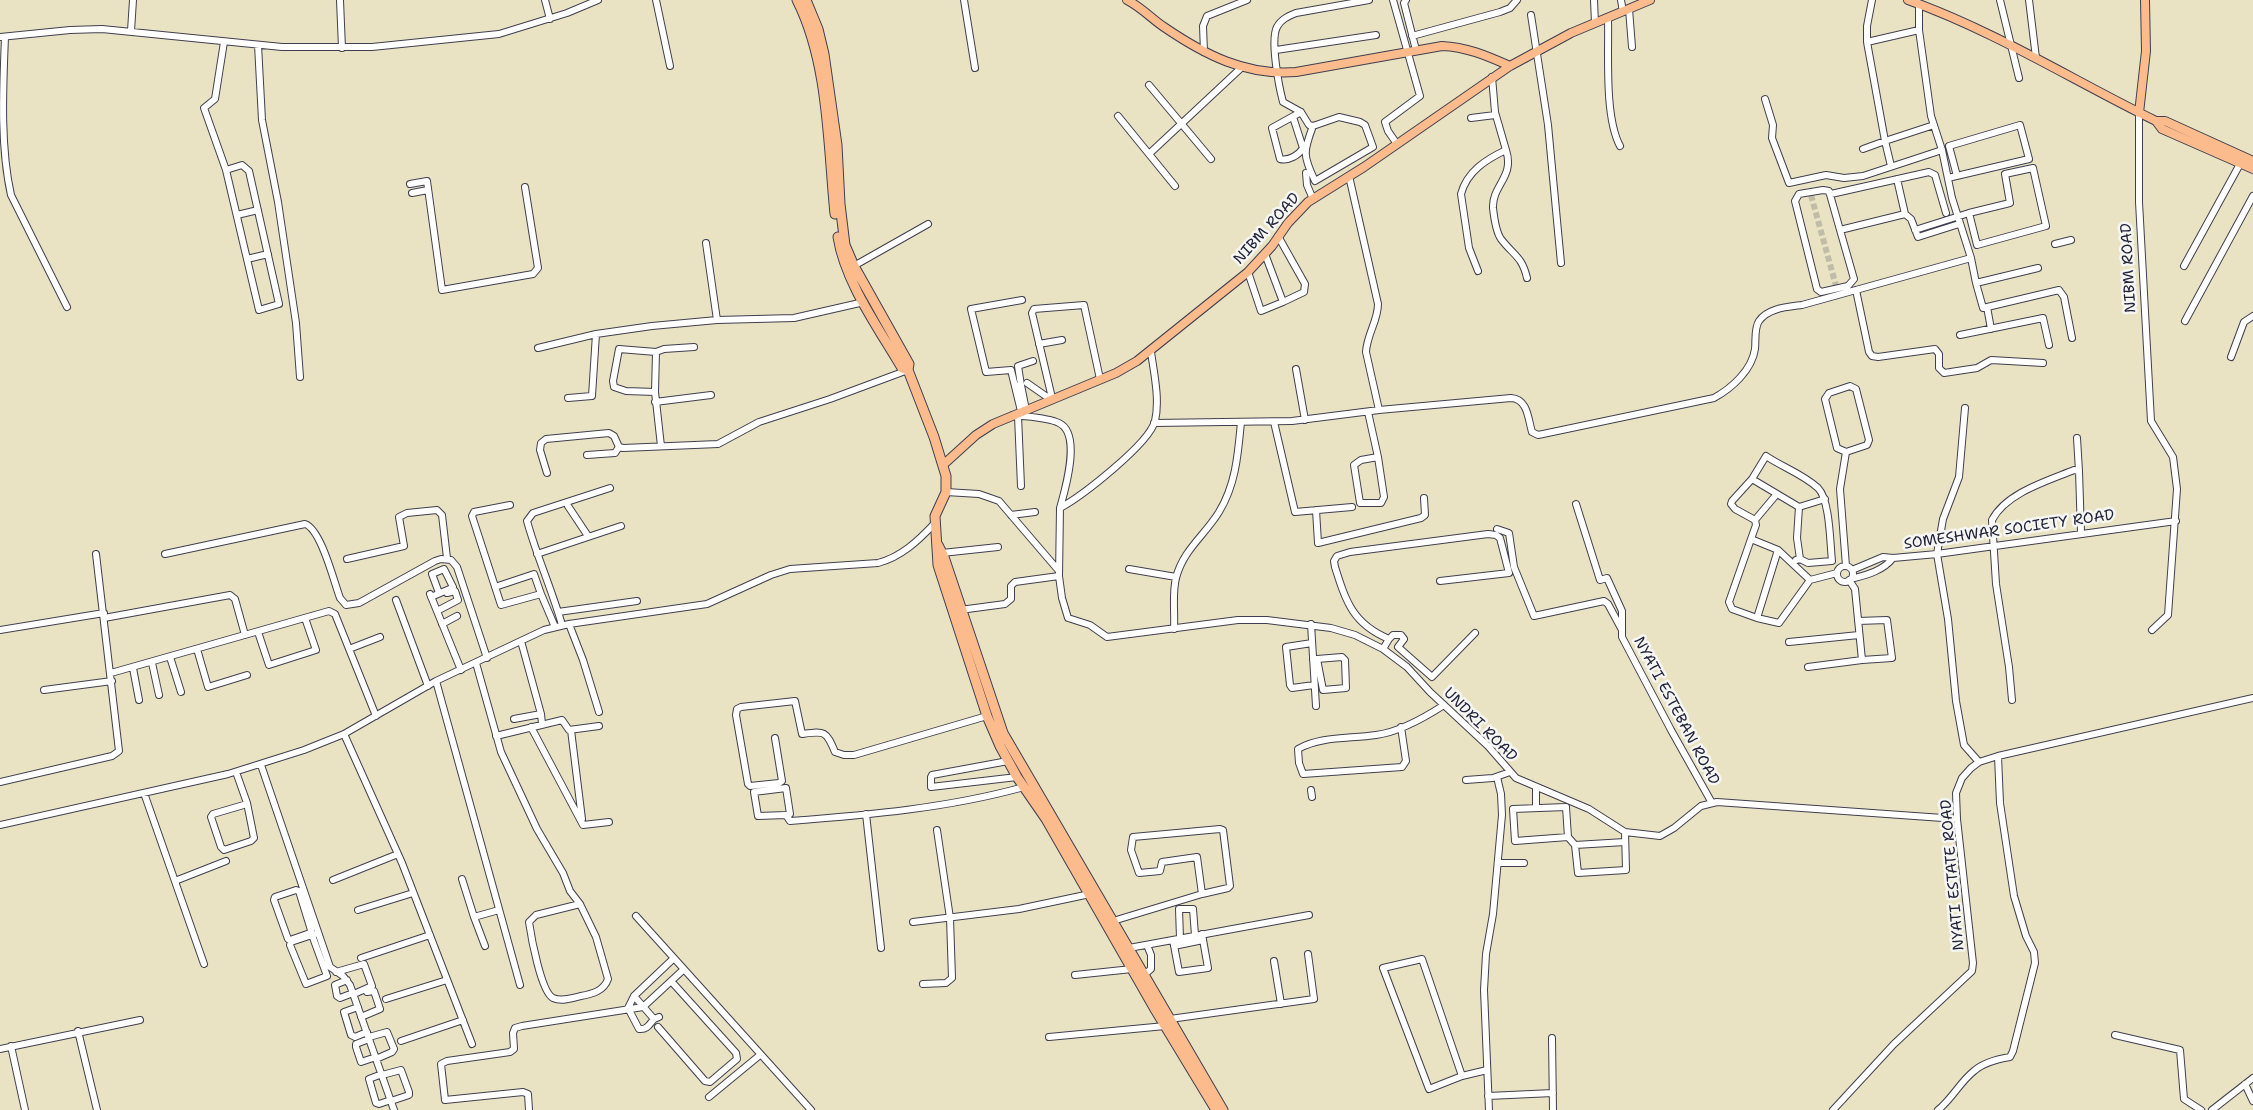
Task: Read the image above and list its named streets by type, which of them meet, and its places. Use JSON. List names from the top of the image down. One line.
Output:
{"streets":{"main road":["NIBM ROAD"],"street":["SOMESHWAR SOCIETY ROAD","NYATI ESTEBAN ROAD","UNDRI ROAD","NYATI ESTATE ROAD"]},"crossings":[["NIBM ROAD","SOMESHWAR SOCIETY ROAD"],["NIBM ROAD","UNDRI ROAD"],["NYATI ESTEBAN ROAD","UNDRI ROAD"]]}
